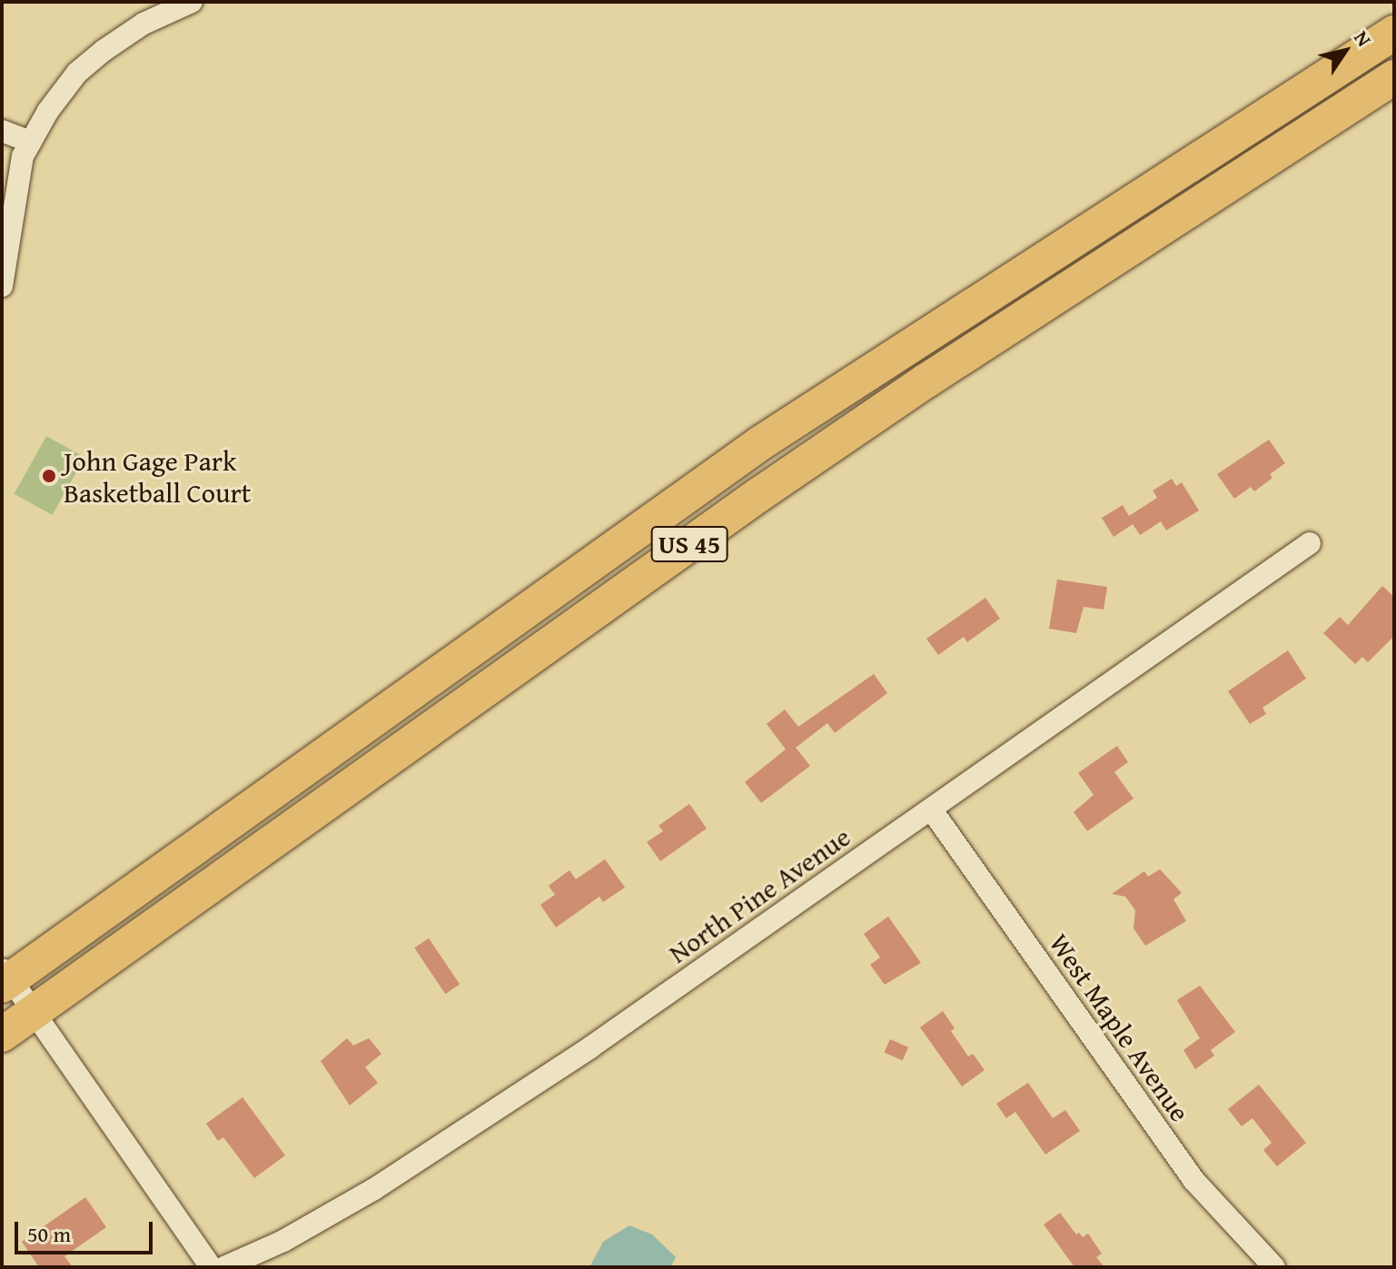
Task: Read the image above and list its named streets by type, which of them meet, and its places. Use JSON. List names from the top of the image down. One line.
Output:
{"streets":{"main road":["US 45"],"street":["North Pine Avenue","West Maple Avenue"]},"crossings":[["North Pine Avenue","West Maple Avenue"]],"places":["John Gage Park Basketball Court"],"scale_bar":"50 m","north":"top right"}
